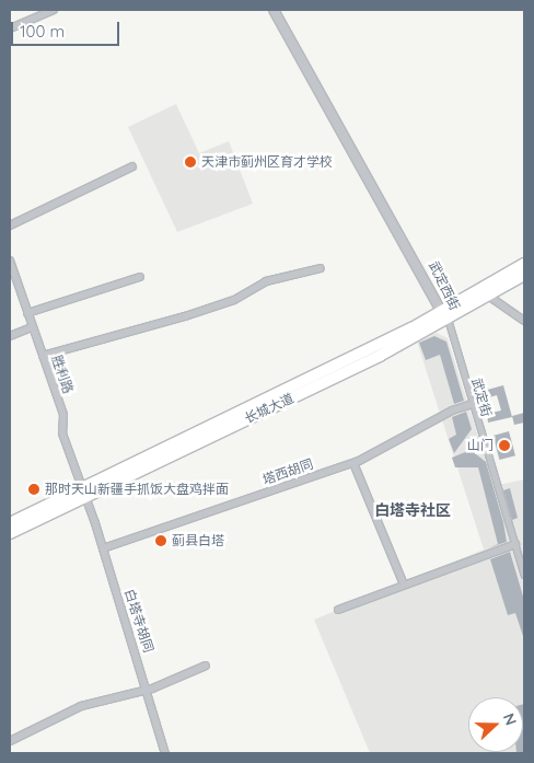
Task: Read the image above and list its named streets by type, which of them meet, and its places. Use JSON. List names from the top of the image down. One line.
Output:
{"streets":{"main road":["长城大道"],"street":["武定西街","胜利路","武定街","塔西胡同","白塔寺胡同"]},"crossings":[["武定西街","武定街"],["武定西街","长城大道"],["胜利路","长城大道"],["胜利路","白塔寺胡同"],["武定街","长城大道"],["武定街","塔西胡同"],["长城大道","白塔寺胡同"],["塔西胡同","白塔寺胡同"]],"districts":["白塔寺社区"],"places":["天津市蓟州区育才学校","山门","那时天山新疆手抓饭大盘鸡拌面","蓟县白塔"],"scale_bar":"100 m","north":"right"}
